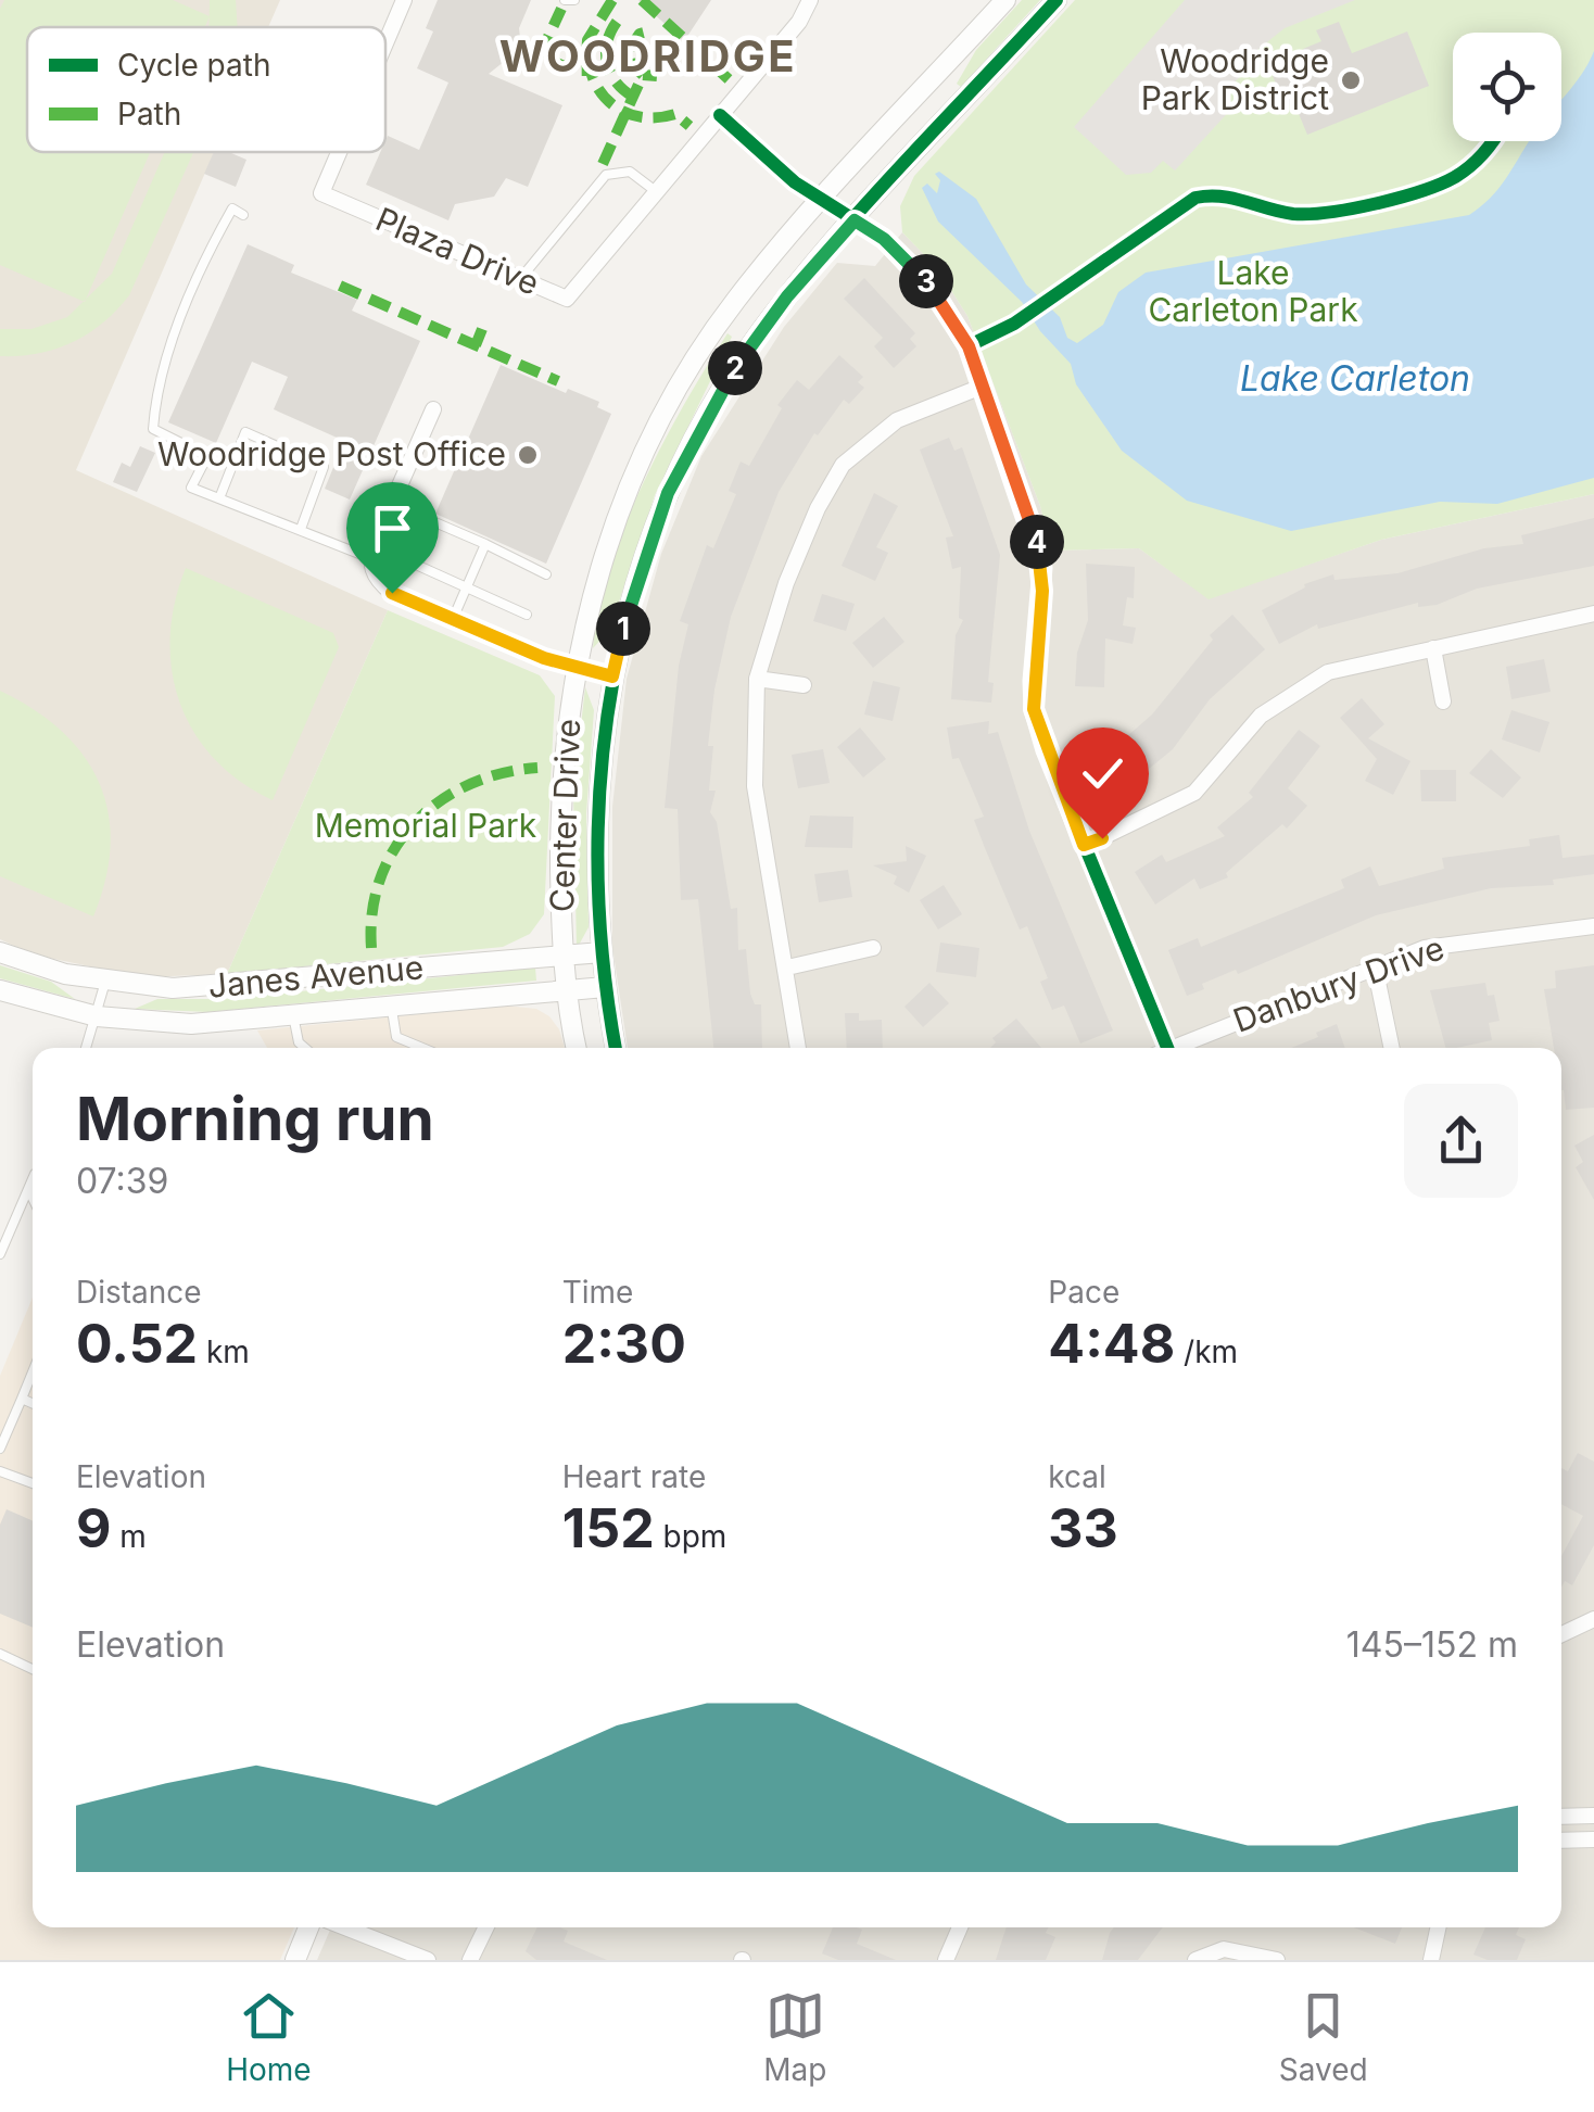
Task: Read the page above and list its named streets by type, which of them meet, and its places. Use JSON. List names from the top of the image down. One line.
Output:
{"streets":{"street":["Plaza Drive","Center Drive","Janes Avenue","Danbury Drive"]},"crossings":[["Center Drive","Janes Avenue"]],"districts":["WOODRIDGE"],"water":["Lake Carleton"],"parks":["Lake Carleton Park","Memorial Park"],"places":["Woodridge Park District","Woodridge Post Office"],"legend":["Cycle path","Path"],"page":{"pins":["3","2","4","1"],"heading":["Morning run","07:39"],"stats":[["Distance","0.52 km"],["Time","2:30"],["Pace","4:48 /km"],["Elevation","9 m"],["Heart rate","152 bpm"],["kcal","33"]],"chart":["Elevation","145–152 m"],"tabs":["Home","Map","Saved"]}}
